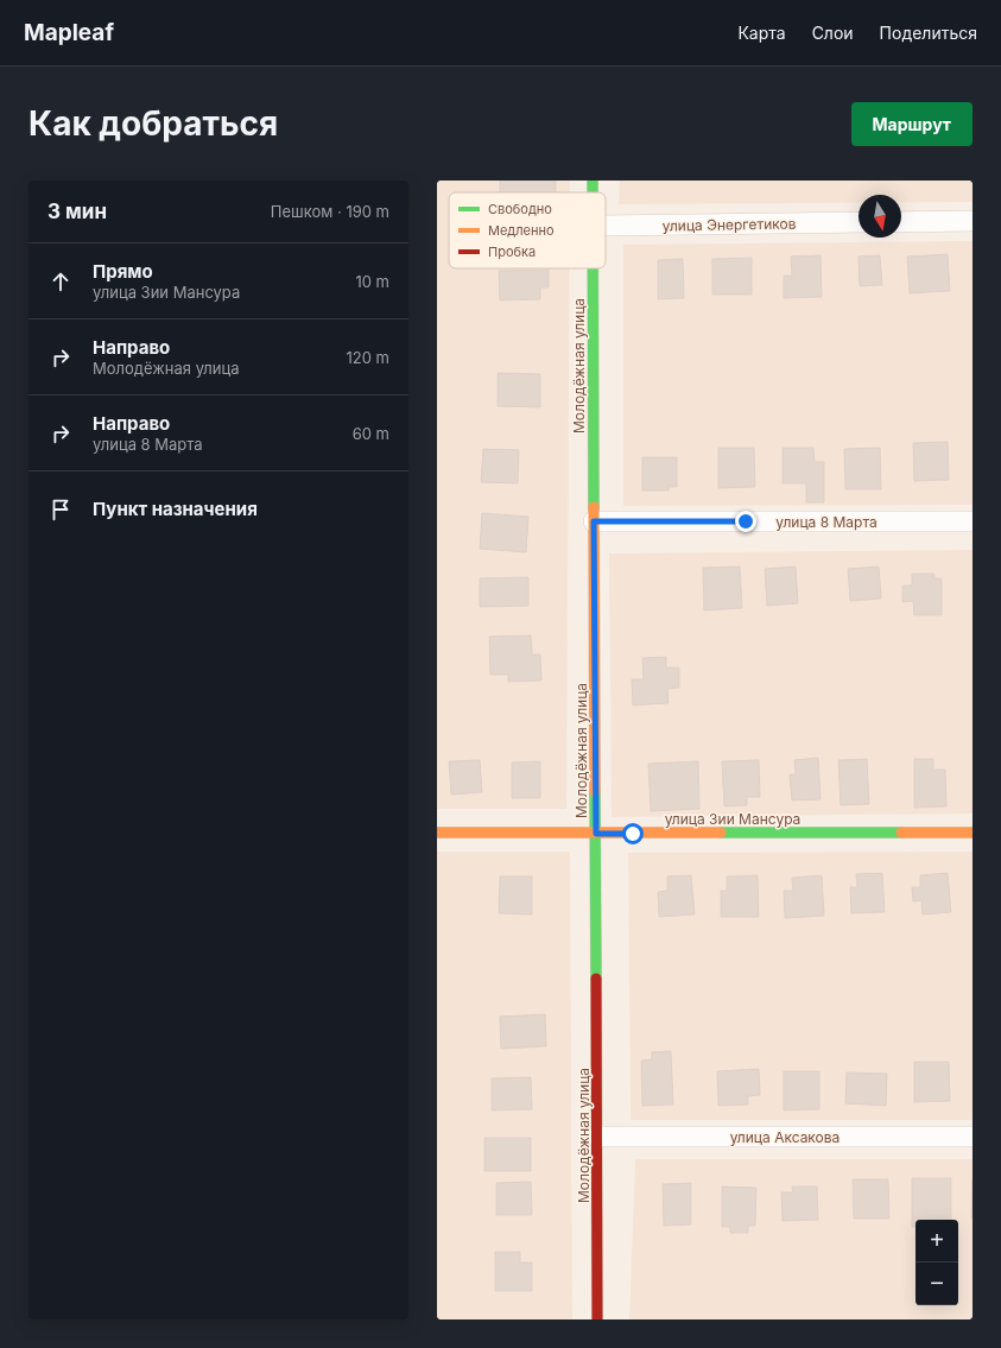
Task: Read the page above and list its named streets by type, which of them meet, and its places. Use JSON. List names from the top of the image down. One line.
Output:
{"streets":{"street":["улица Энергетиков","Молодёжная улица","улица 8 Марта","улица Зии Мансура","улица Аксакова"]},"crossings":[["Молодёжная улица","улица 8 Марта"],["Молодёжная улица","улица Зии Мансура"],["Молодёжная улица","улица Аксакова"]],"legend":["Свободно","Медленно","Пробка"],"north":"bottom","page":{"header":"Mapleaf","nav":["Карта","Слои","Поделиться"],"buttons":"Маршрут","title":"Как добраться","heading":["3 мин","Пешком · 190 m"],"list":[["Прямо","улица Зии Мансура","10 m"],["Направо","Молодёжная улица","120 m"],["Направо","улица 8 Марта","60 m"],"Пункт назначения"],"map_buttons":["+","−"]}}
